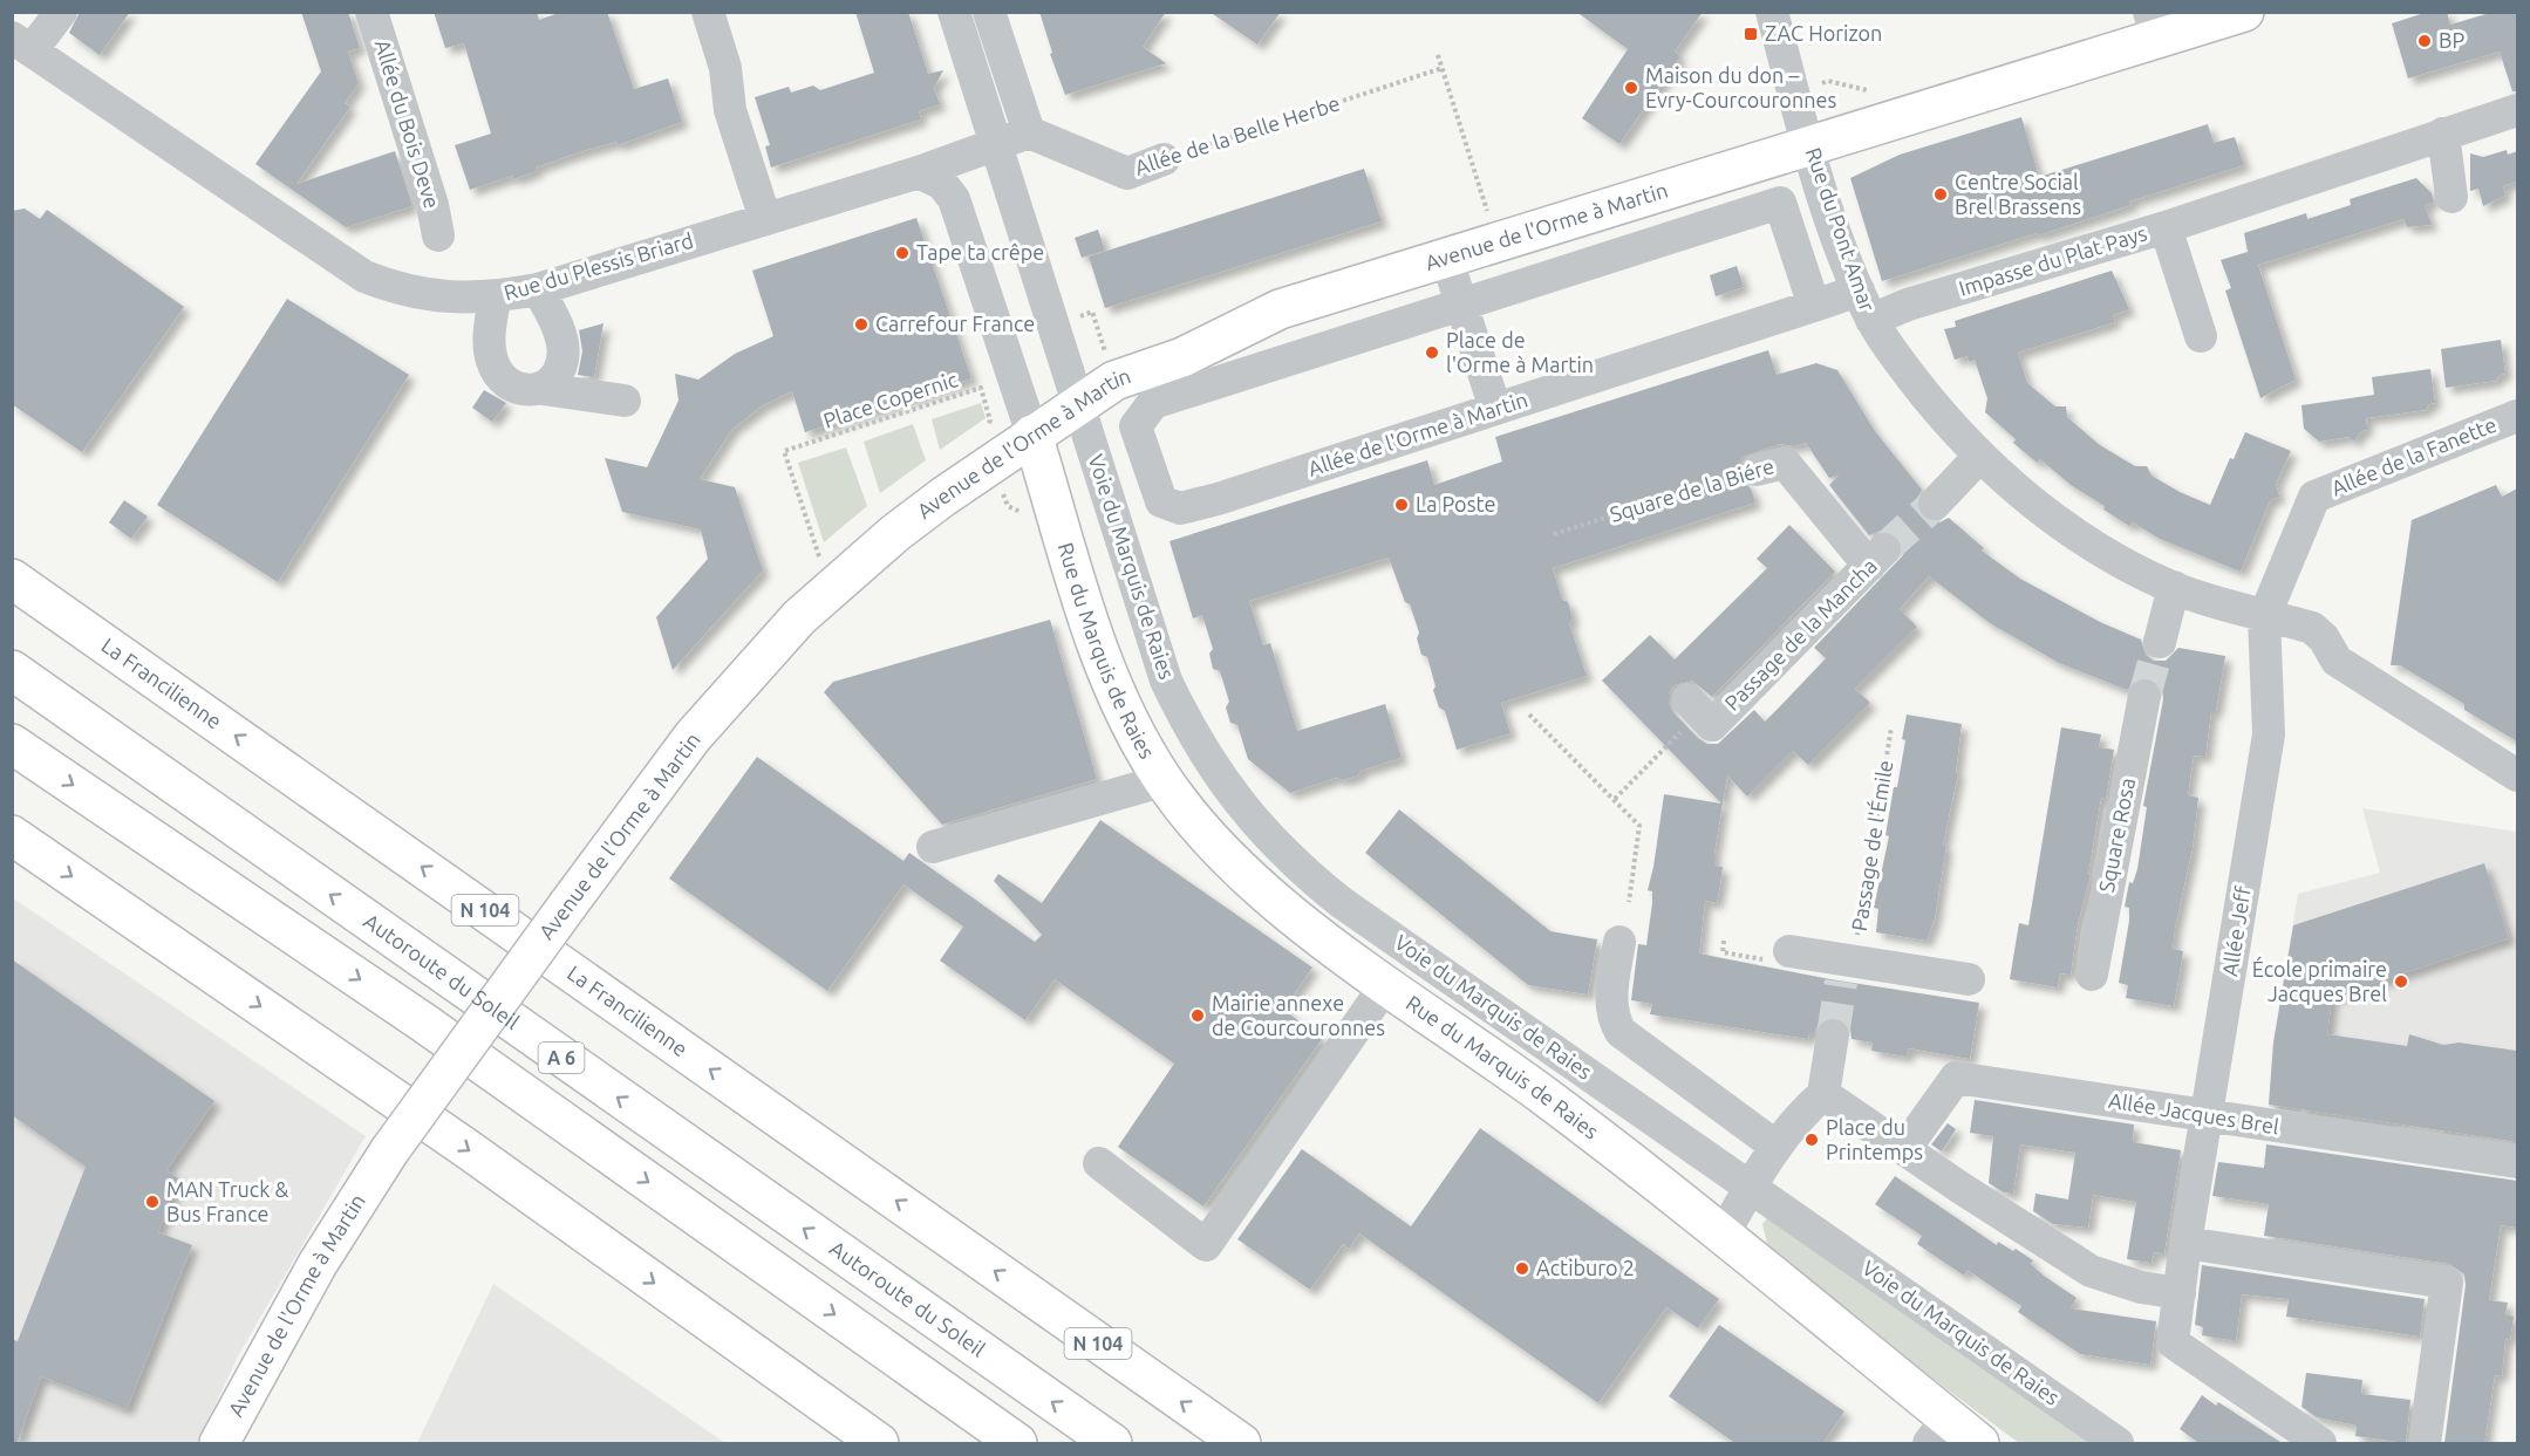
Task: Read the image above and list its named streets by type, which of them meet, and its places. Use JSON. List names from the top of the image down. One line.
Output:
{"streets":{"main road":["Avenue de l'Orme à Martin","Rue du Marquis de Raies","La Francilienne","N 104","Autoroute du Soleil","A 6"],"street":["Allée du Bois Deve","Allée de la Belle Herbe","Rue du Pont Amar","Impasse du Plat Pays","Rue du Plessis Briard","Allée de l'Orme à Martin","Allée de la Fanette","Square de la Biére","Voie du Marquis de Raies","Passage de la Mancha","Square Rosa","Passage de l'Émile","Allée Jeff","Allée Jacques Brel"],"path":["Place Copernic"]},"crossings":[["Avenue de l'Orme à Martin","Rue du Pont Amar"],["Avenue de l'Orme à Martin","Place Copernic"],["Avenue de l'Orme à Martin","Voie du Marquis de Raies"],["Avenue de l'Orme à Martin","Rue du Marquis de Raies"],["Rue du Pont Amar","Impasse du Plat Pays"],["Rue du Pont Amar","Allée de l'Orme à Martin"],["Rue du Pont Amar","Allée de la Fanette"],["Rue du Pont Amar","Allée Jeff"],["Impasse du Plat Pays","Allée de l'Orme à Martin"],["Rue du Plessis Briard","Voie du Marquis de Raies"],["Allée de la Fanette","Allée Jeff"],["Square de la Biére","Passage de la Mancha"],["Allée Jeff","Allée Jacques Brel"]],"places":{"transit":["ZAC Horizon"],"other":["BP","Maison du don – Evry-Courcouronnes","Centre Social Brel Brassens","Tape ta crêpe","Carrefour France","Place de l'Orme à Martin","La Poste","École primaire Jacques Brel","Mairie annexe de Courcouronnes","Place du Printemps","MAN Truck & Bus France","Actiburo 2"]}}
